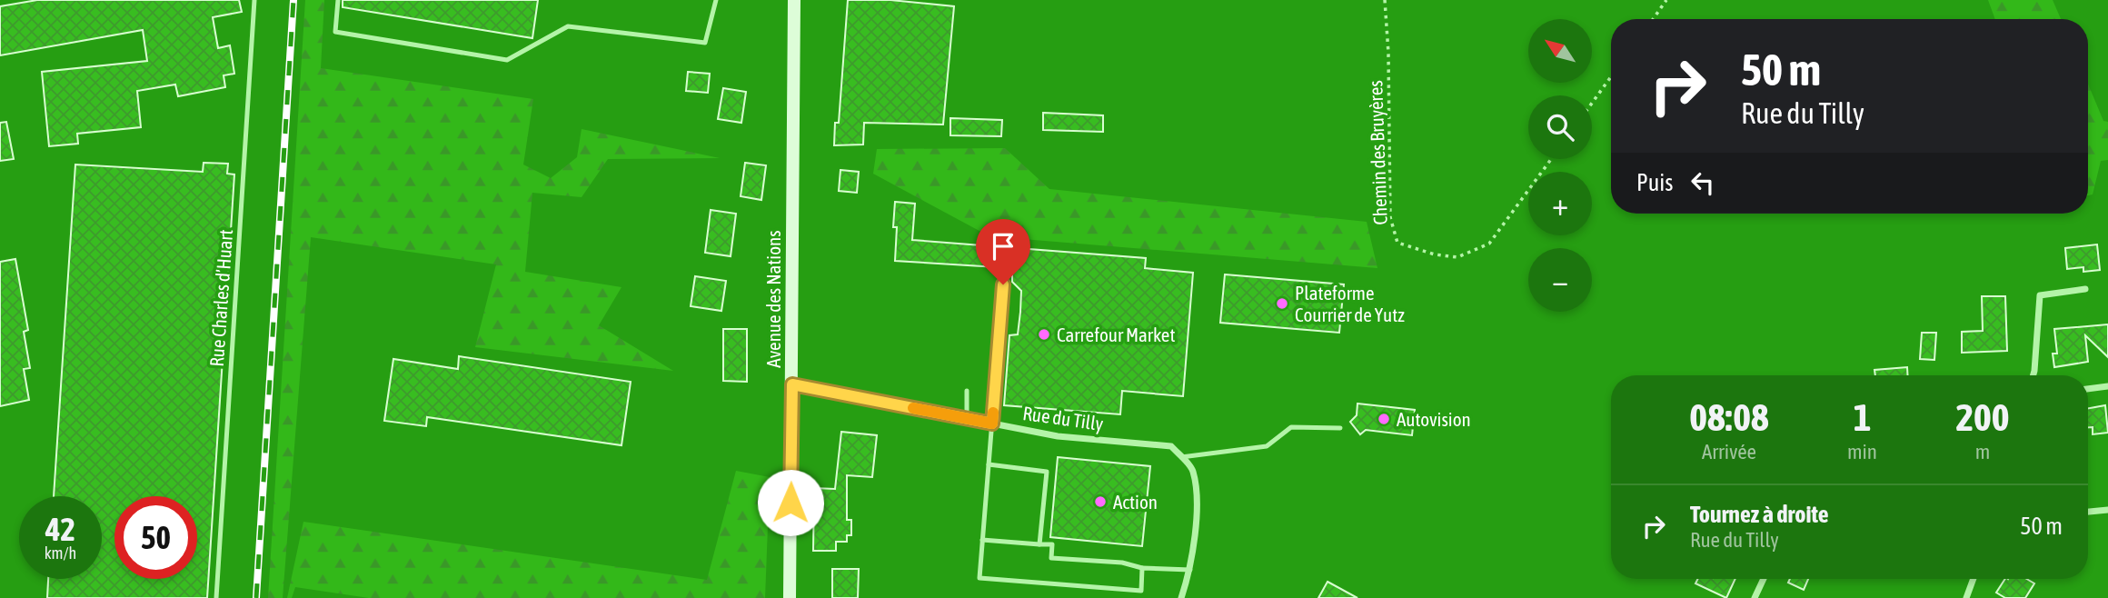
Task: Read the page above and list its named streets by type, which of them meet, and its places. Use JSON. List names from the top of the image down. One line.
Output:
{"streets":{"main road":["Avenue des Nations"],"street":["Rue du Tilly"],"lane":["Rue Charles d’Huart"],"path":["Chemin des Bruyères"]},"crossings":[["Avenue des Nations","Rue du Tilly"]],"places":["Plateforme Courrier de Yutz","Carrefour Market","Autovision","Action"],"north":"top left","page":{"map_buttons":["+","−"],"turn":["50 m","Rue du Tilly"],"then":"Puis","eta":["08:08","Arrivée","1","min","200","m"],"list":[{"name":"Tournez à droite","note":"Rue du Tilly","value":"50 m"}],"speed":"42 km/h","limit":"50"}}
